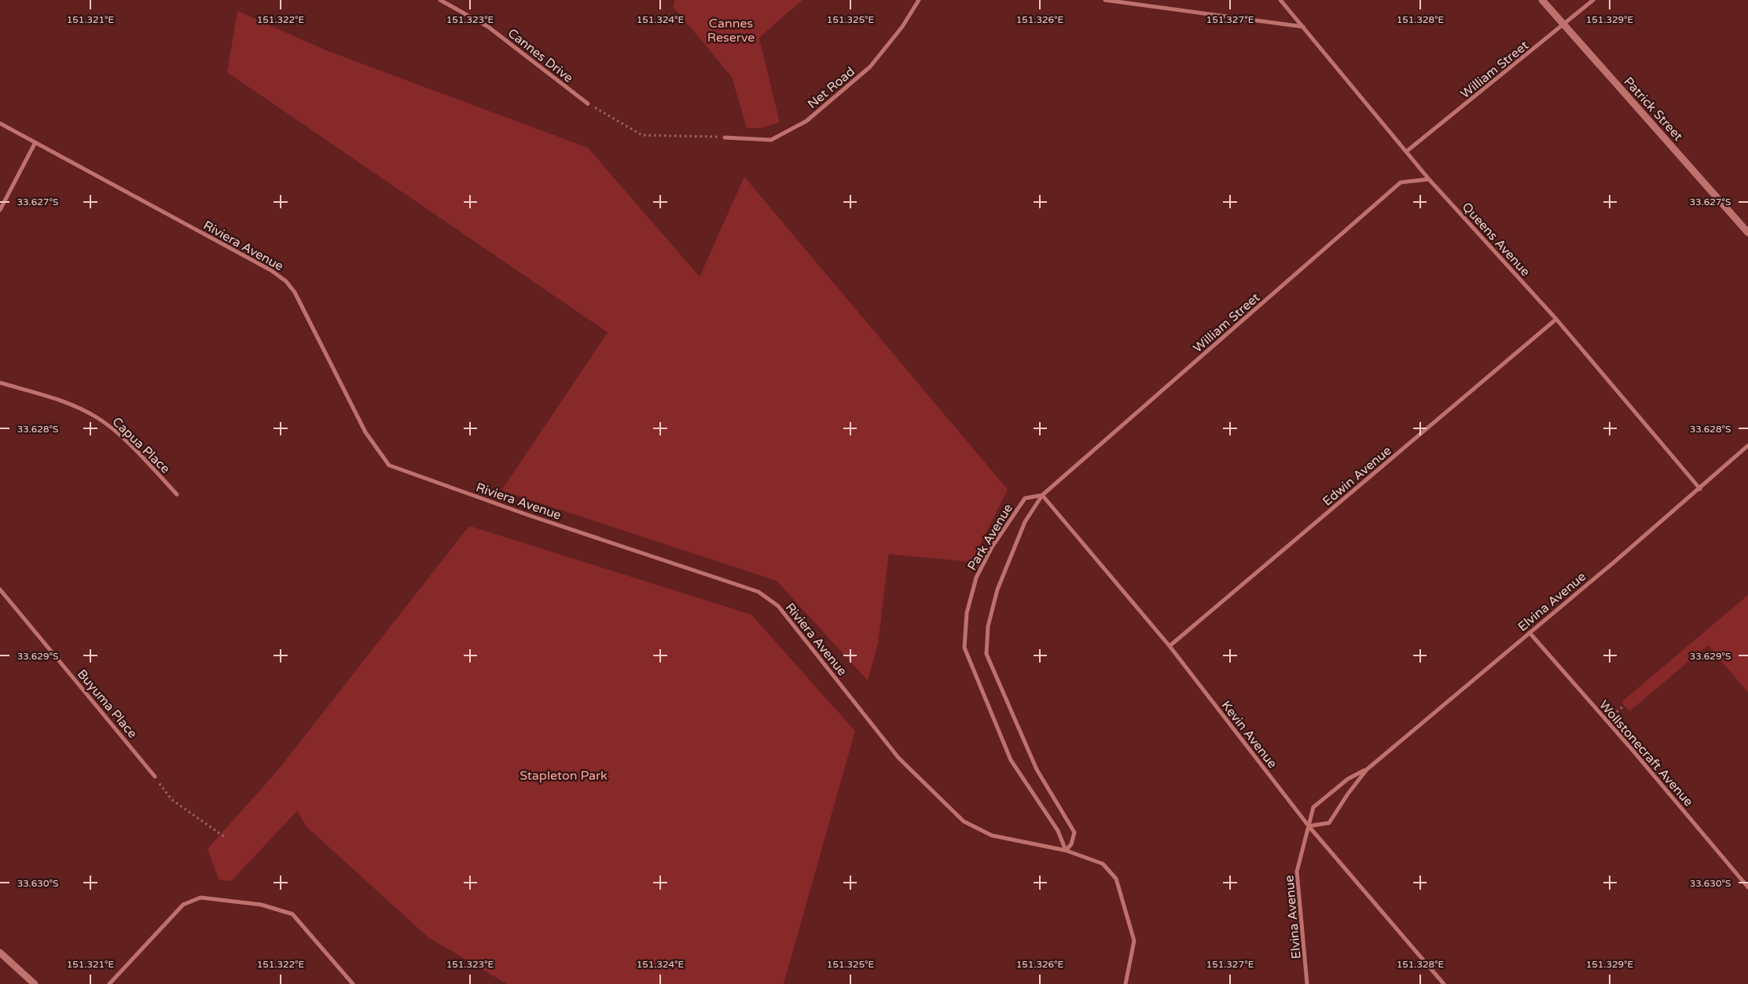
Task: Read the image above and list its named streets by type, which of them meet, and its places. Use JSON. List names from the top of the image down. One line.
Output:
{"streets":{"street":["Cannes Drive","William Street","Net Road","Patrick Street","Queens Avenue","Riviera Avenue","Capua Place","Edwin Avenue","Park Avenue","Elvina Avenue","Buyuma Place","Kevin Avenue","Wollstonecraft Avenue"]},"crossings":[["William Street","Patrick Street"],["William Street","Queens Avenue"],["William Street","Park Avenue"],["William Street","Kevin Avenue"],["Queens Avenue","Edwin Avenue"],["Queens Avenue","Elvina Avenue"],["Riviera Avenue","Park Avenue"],["Edwin Avenue","Kevin Avenue"],["Park Avenue","Kevin Avenue"],["Elvina Avenue","Kevin Avenue"],["Elvina Avenue","Wollstonecraft Avenue"]],"parks":["Cannes Reserve","Stapleton Park"],"coordinates":["151.321°E","151.322°E","151.323°E","151.324°E","151.325°E","151.326°E","151.327°E","151.328°E","151.329°E","33.627°S","33.628°S","33.629°S","33.630°S"]}
